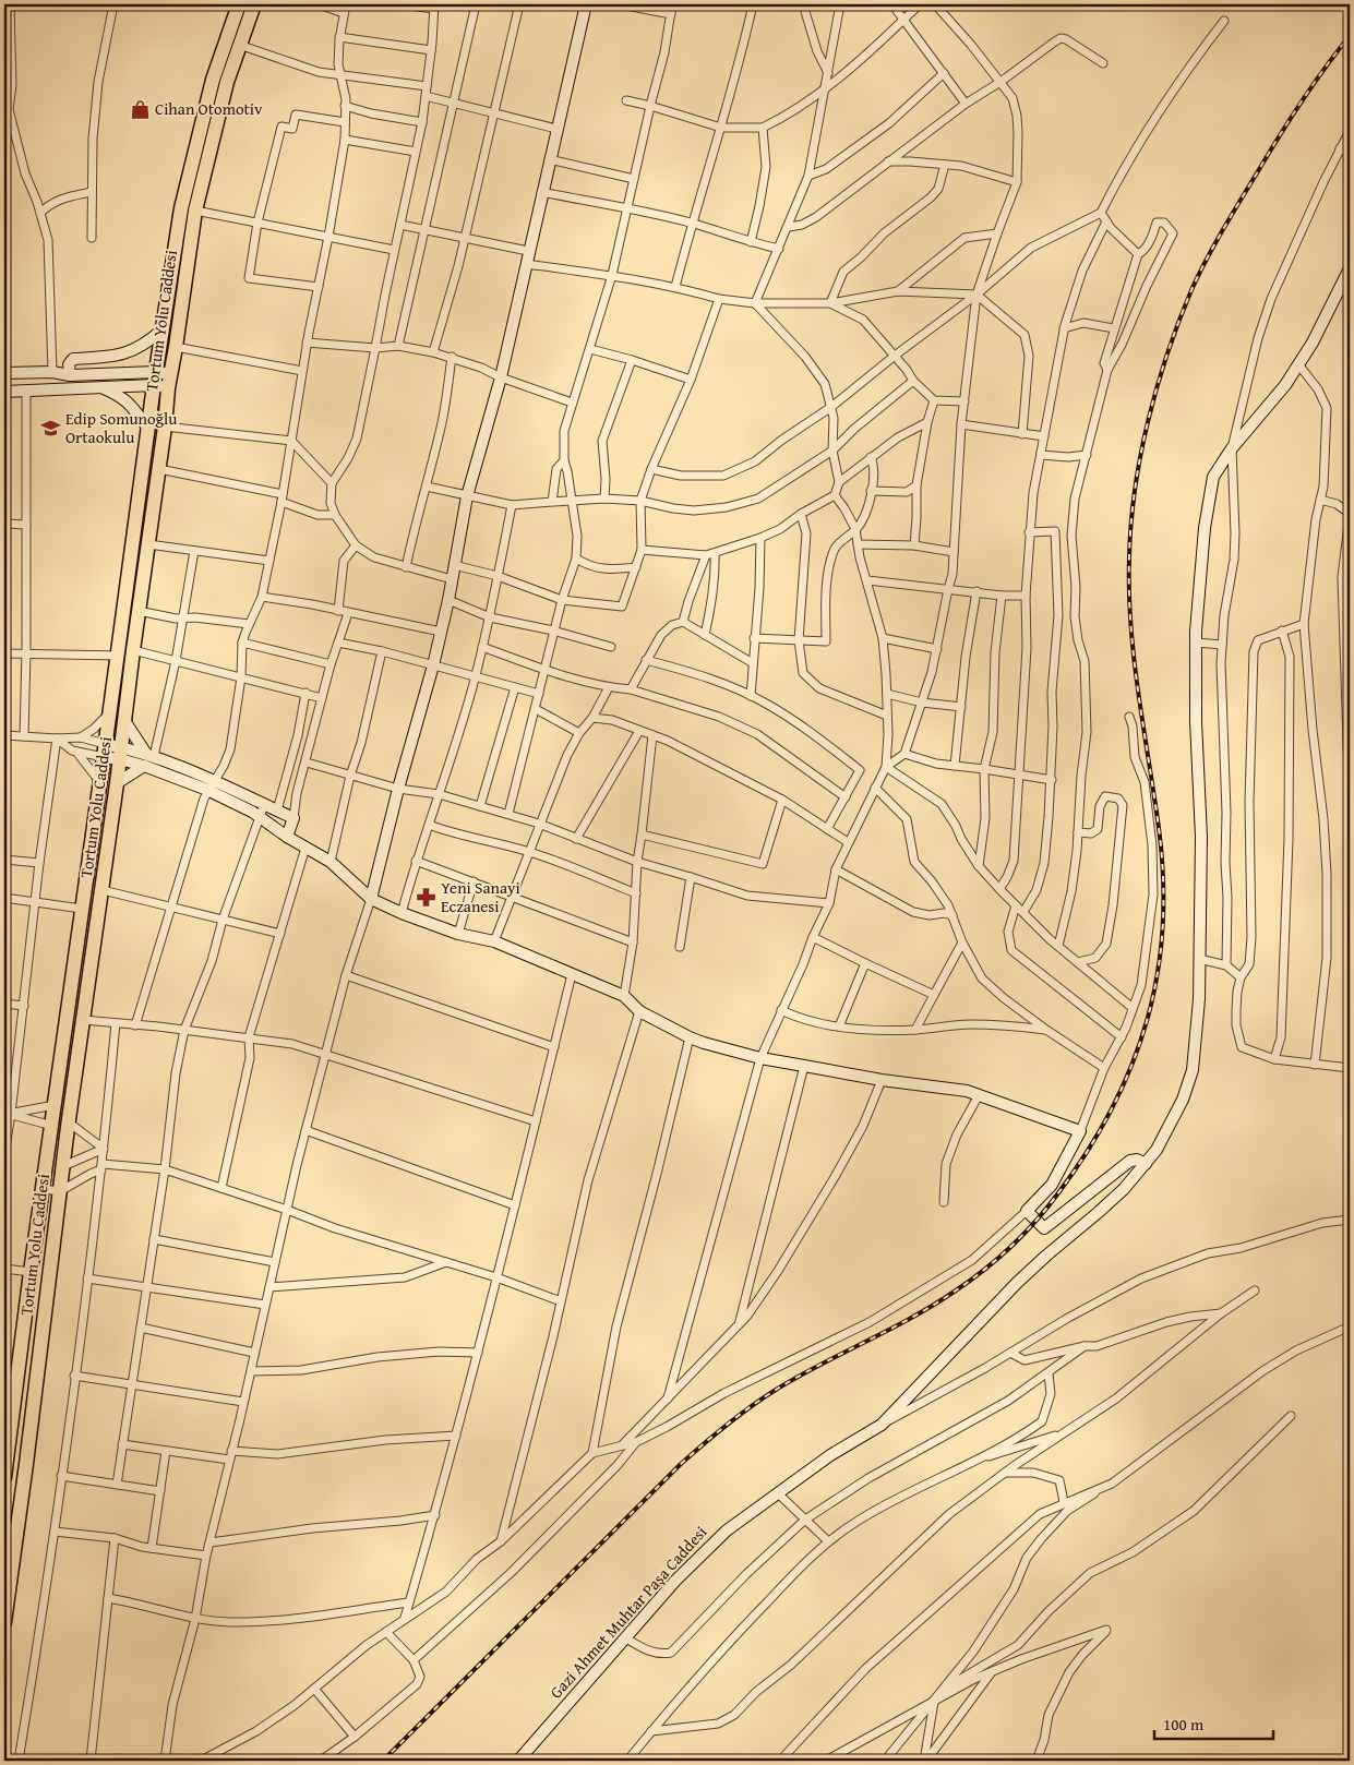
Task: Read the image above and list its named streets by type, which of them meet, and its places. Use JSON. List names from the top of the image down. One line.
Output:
{"streets":{"highway":["Tortum Yolu Caddesi"],"street":["Gazi Ahmet Muhtar Paşa Caddesi"]},"places":{"shop":["Cihan Otomotiv"],"school or university":["Edip Somunoğlu Ortaokulu"],"pharmacy":["Yeni Sanayi Eczanesi"]},"scale_bar":"100 m"}
